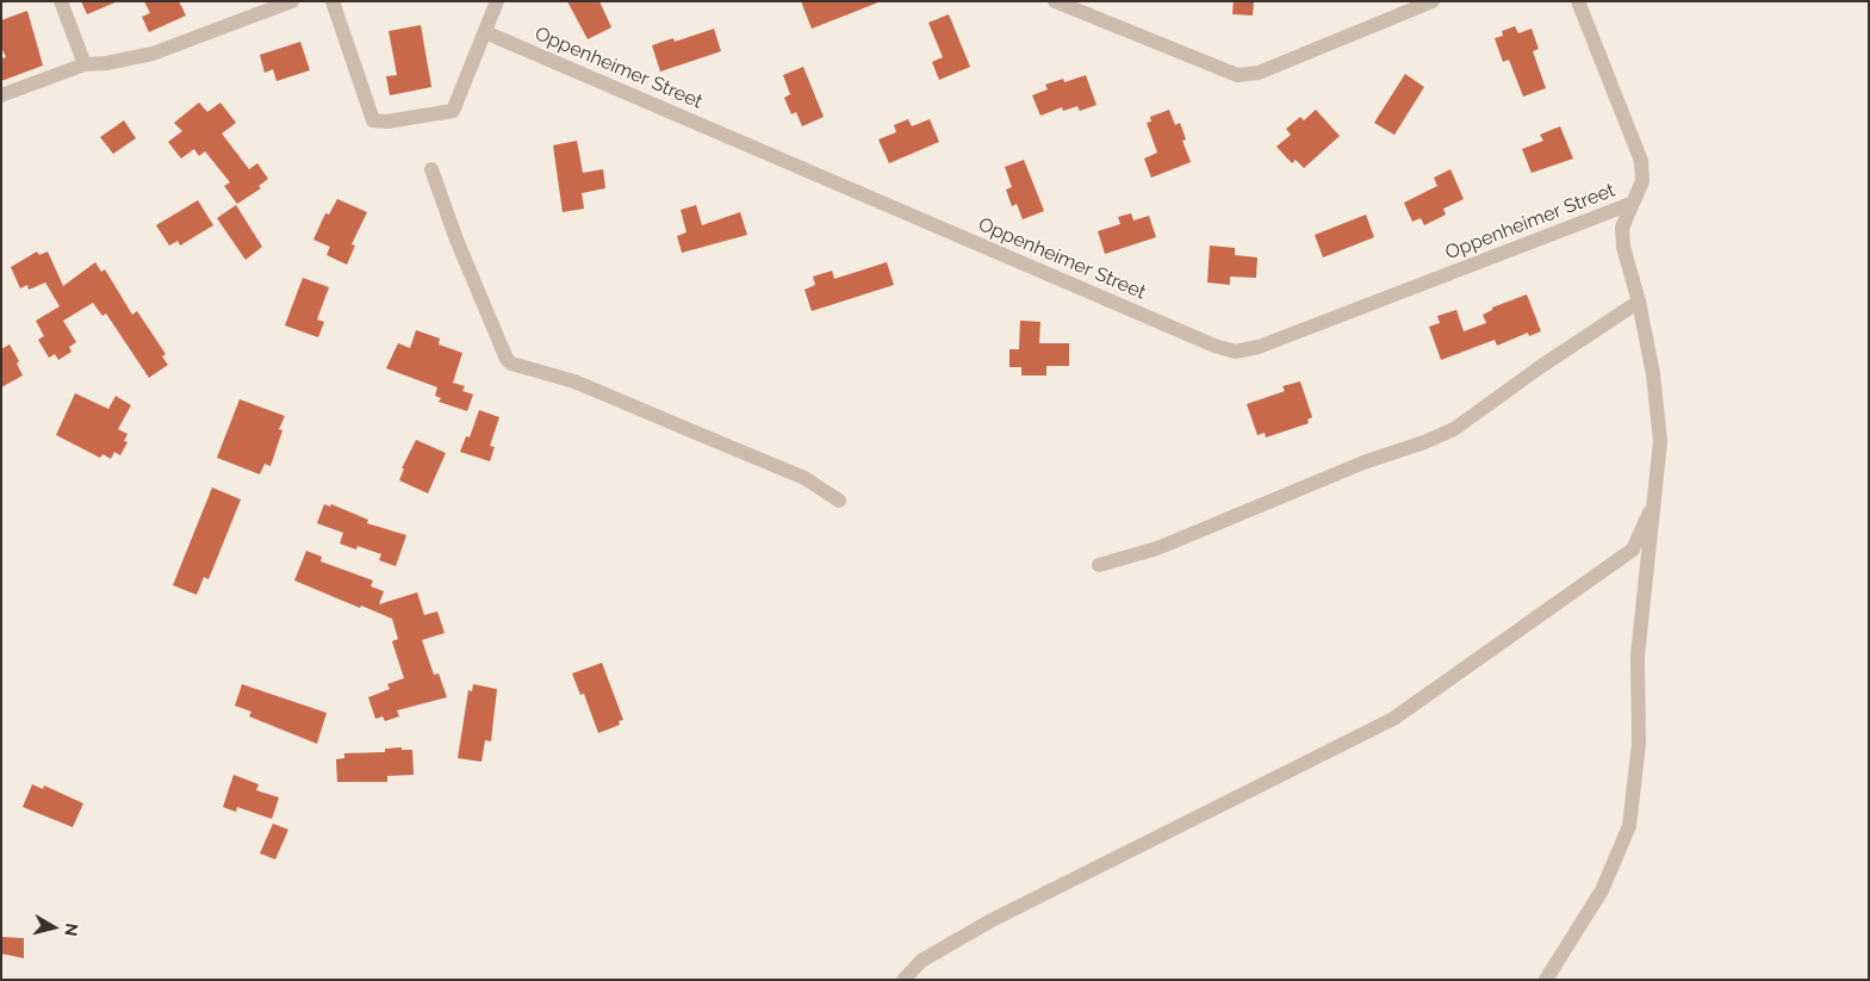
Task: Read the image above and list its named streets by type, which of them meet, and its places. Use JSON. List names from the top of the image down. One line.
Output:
{"streets":{"street":["Oppenheimer Street"]},"north":"right"}
